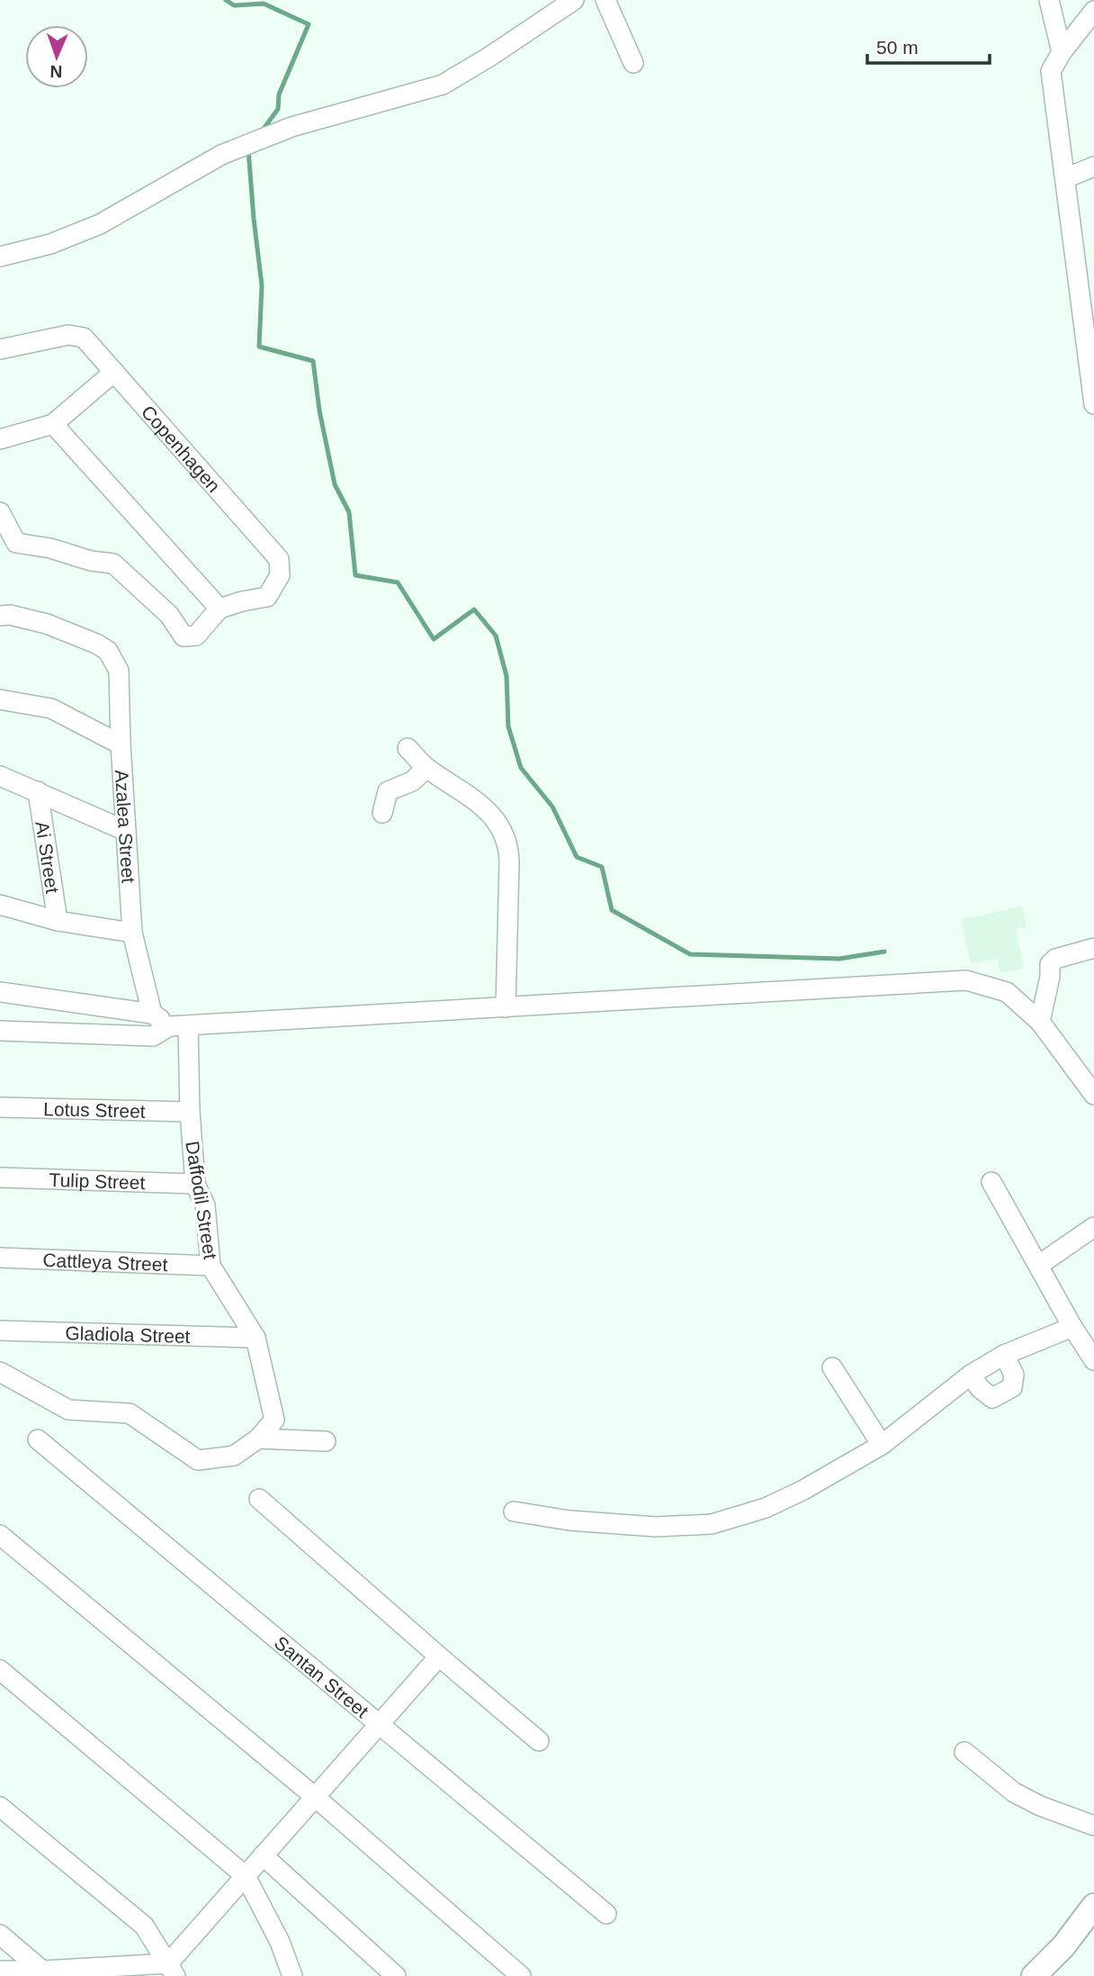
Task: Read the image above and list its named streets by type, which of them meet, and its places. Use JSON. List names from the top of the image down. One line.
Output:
{"streets":{"street":["Copenhagen","Azalea Street","Ai Street","Lotus Street","Tulip Street","Daffodil Street","Cattleya Street","Gladiola Street","Santan Street"]},"crossings":[["Lotus Street","Daffodil Street"],["Tulip Street","Daffodil Street"],["Daffodil Street","Cattleya Street"],["Daffodil Street","Gladiola Street"]],"scale_bar":"50 m","north":"bottom"}
